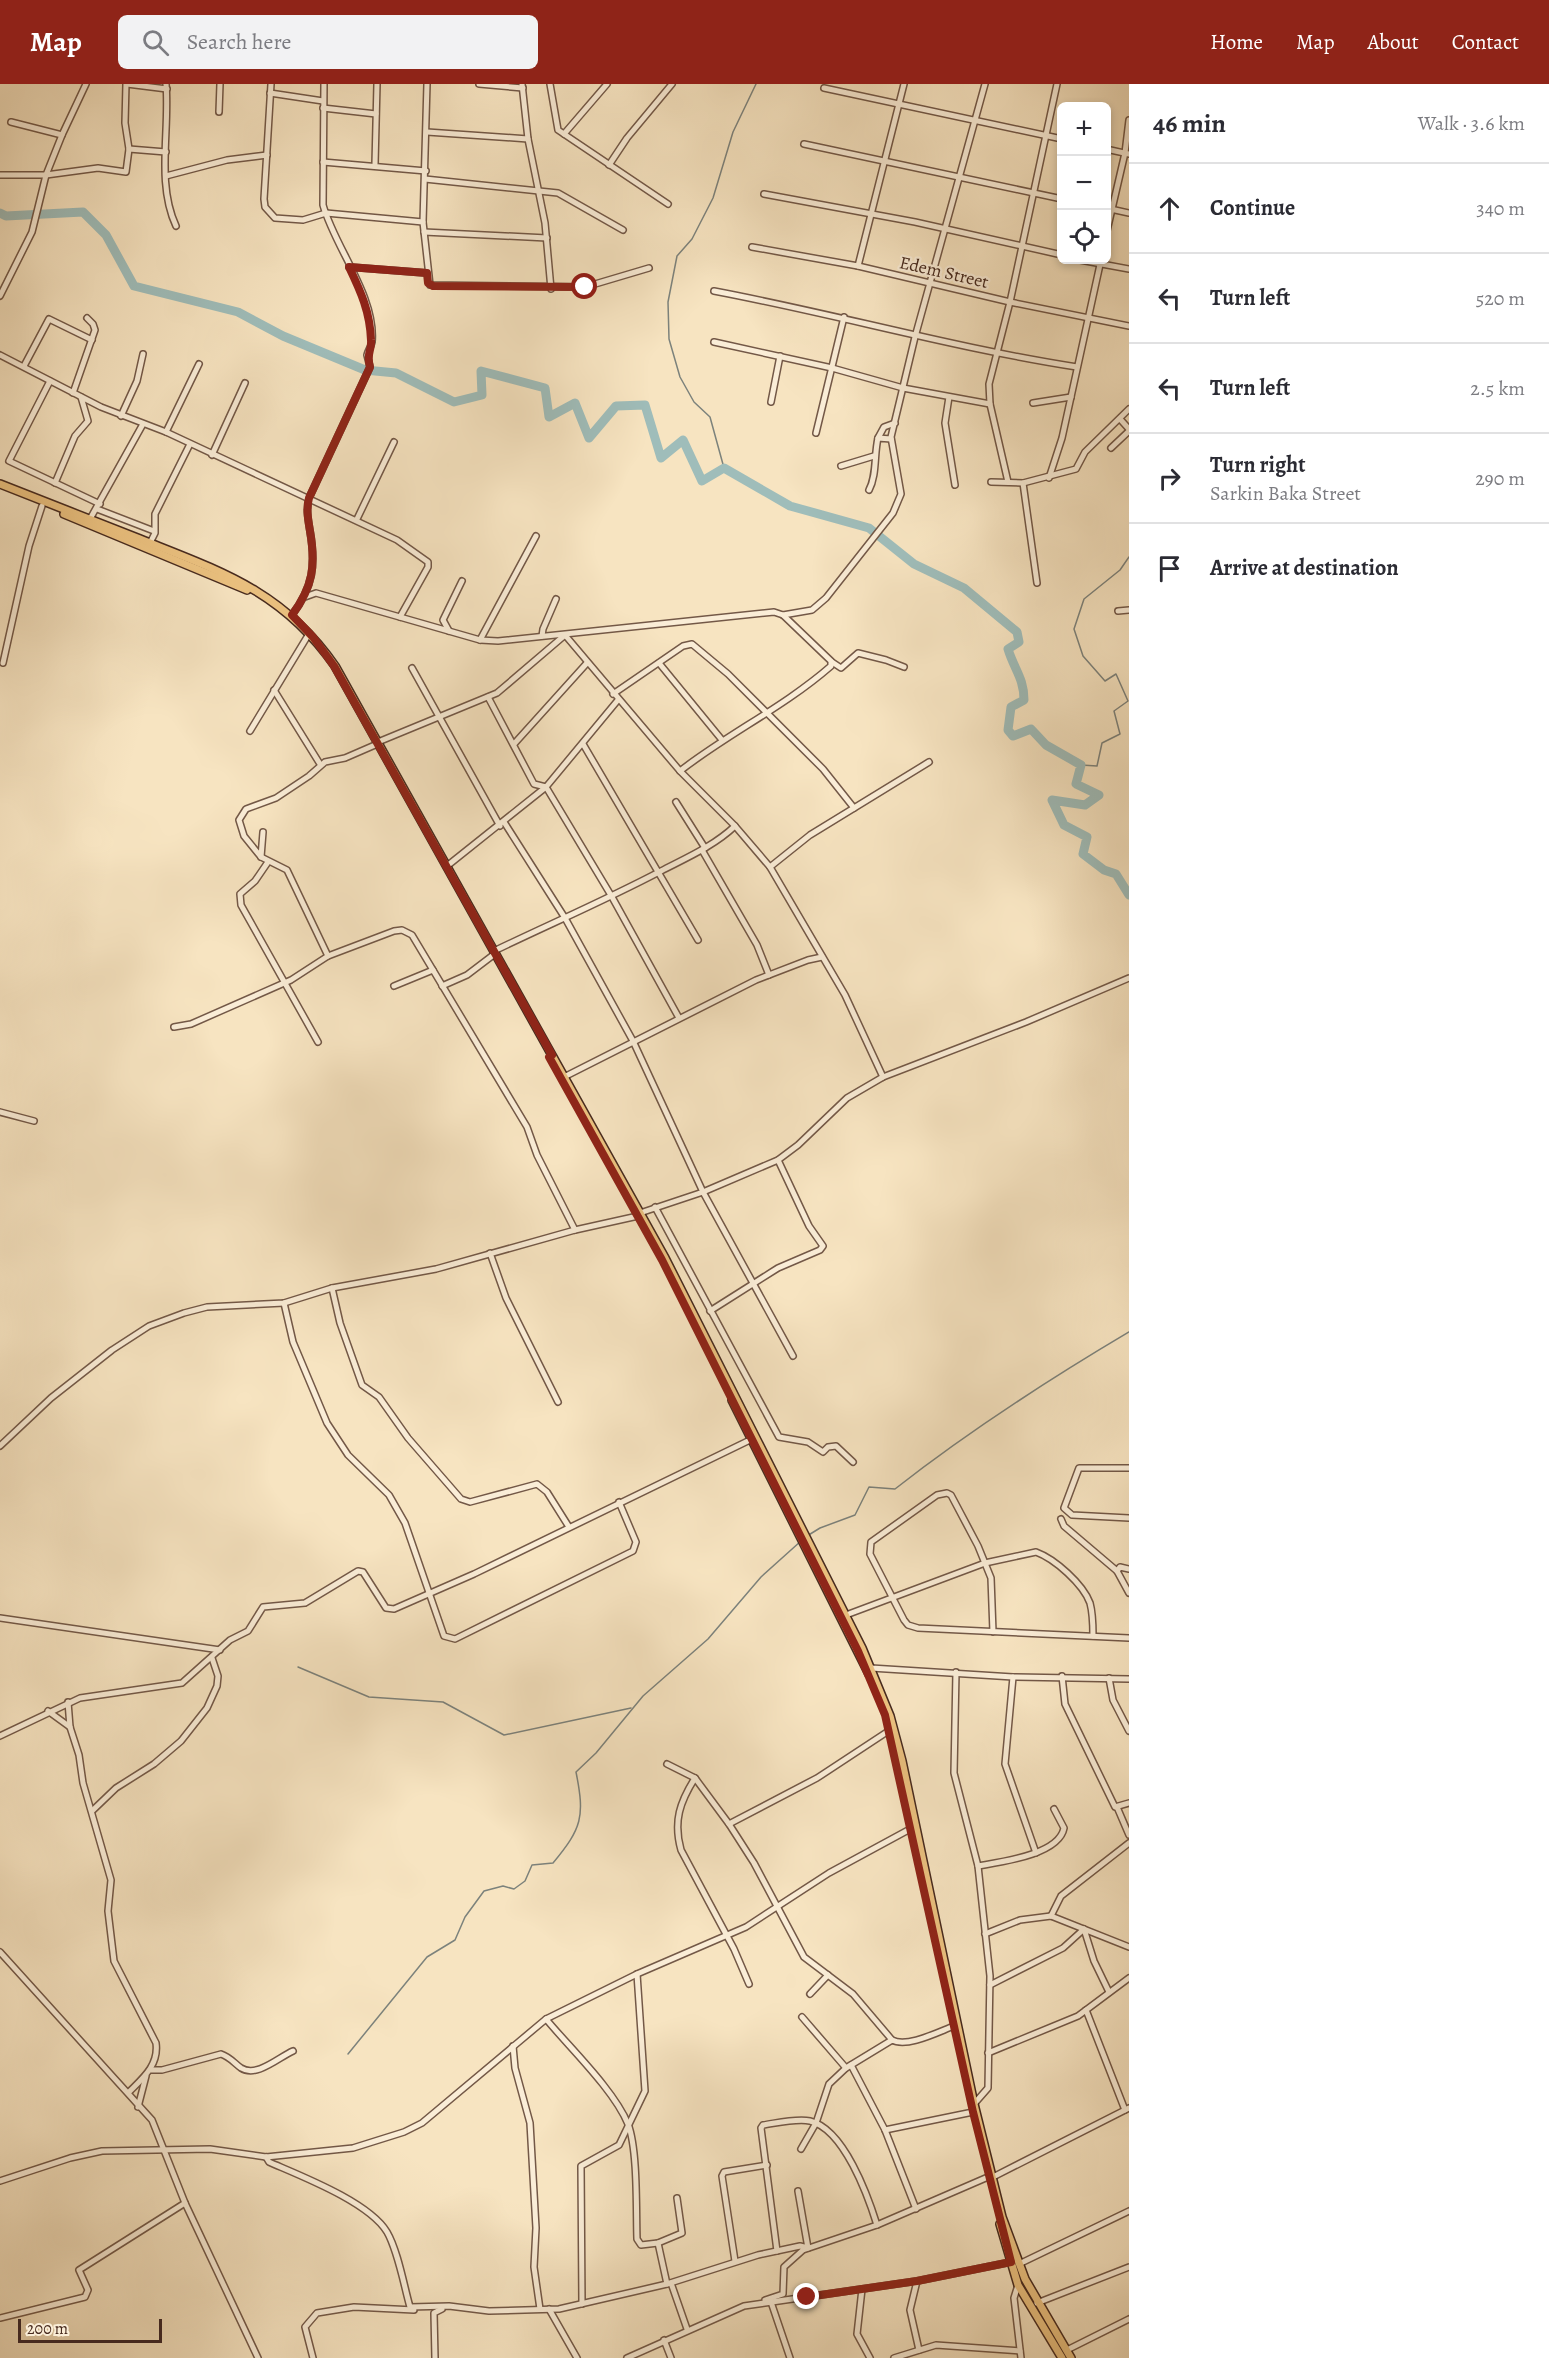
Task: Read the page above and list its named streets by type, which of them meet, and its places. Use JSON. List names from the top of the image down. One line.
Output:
{"streets":{"street":["Edem Street"]},"scale_bar":"200 m","page":{"header":"Map","search":"Search here","nav":["Home","Map","About","Contact"],"heading":["46 min","Walk · 3.6 km"],"map_buttons":["+","−"],"list":[["Continue","340 m"],["Turn left","520 m"],["Turn left","2.5 km"],["Turn right","Sarkin Baka Street","290 m"],"Arrive at destination"],"scale":"200 m"}}
